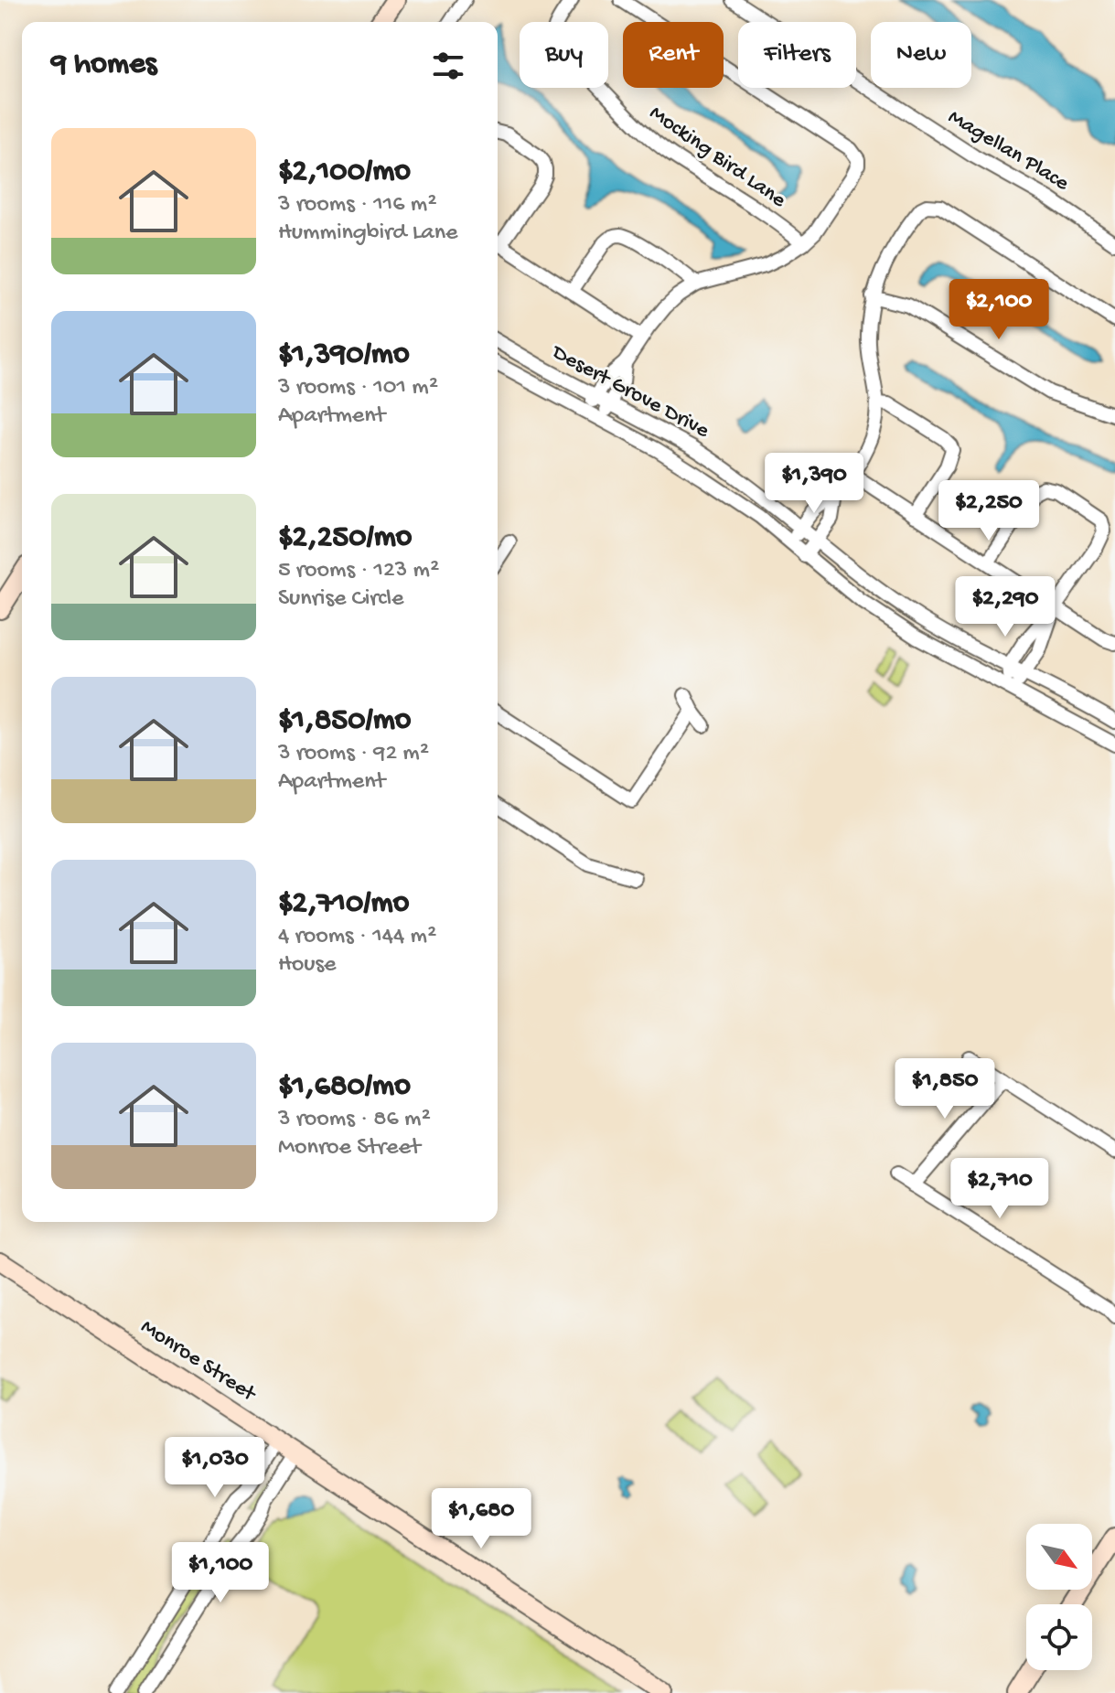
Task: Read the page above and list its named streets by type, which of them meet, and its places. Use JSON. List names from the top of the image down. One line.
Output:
{"streets":{"main road":["Monroe Street"],"street":["Magellan Place","Mocking Bird Lane","Desert Grove Drive"]},"north":"bottom right","page":{"chip":["Buy","Rent","Filters","New"],"heading":"9 homes","list":[{"name":"$2,100/mo","note":"3 rooms · 116 m² · Hummingbird Lane"},{"name":"$1,390/mo","note":"3 rooms · 101 m² · Apartment"},{"name":"$2,250/mo","note":"5 rooms · 123 m² · Sunrise Circle"},{"name":"$1,850/mo","note":"3 rooms · 92 m² · Apartment"},{"name":"$2,710/mo","note":"4 rooms · 144 m² · House"},{"name":"$1,680/mo","note":"3 rooms · 86 m² · Monroe Street"}],"price":["$2,100","$1,390","$2,250","$2,290","$1,850","$2,710","$1,030","$1,680","$1,100"]}}
